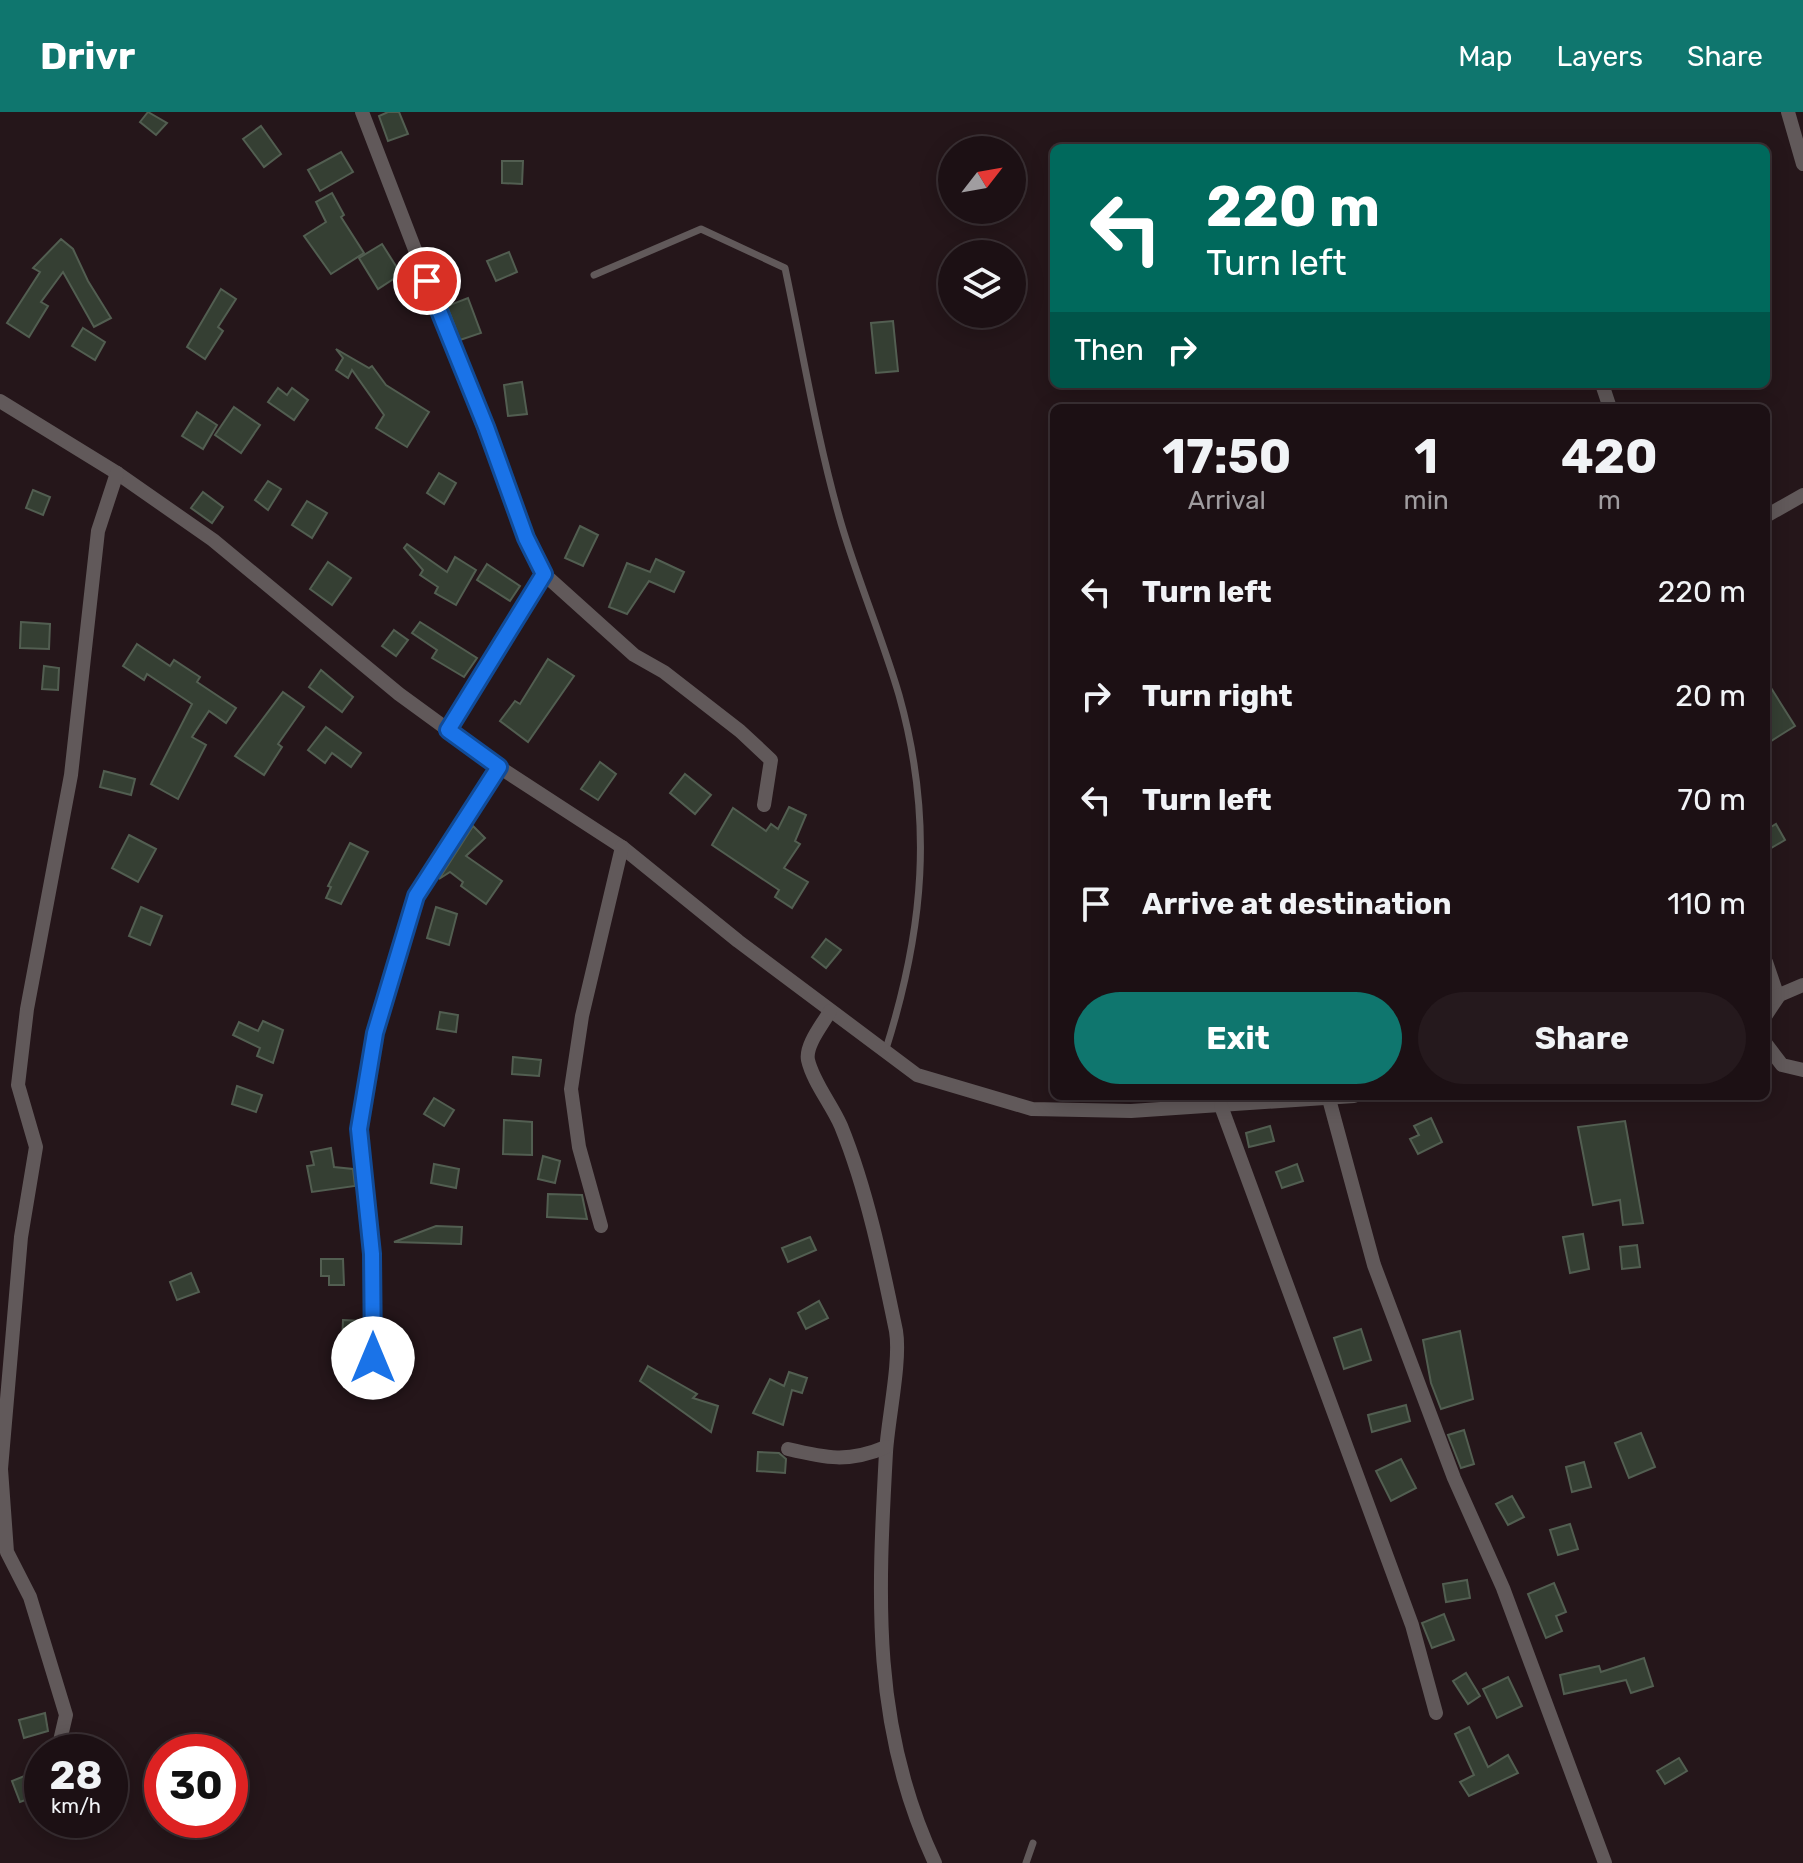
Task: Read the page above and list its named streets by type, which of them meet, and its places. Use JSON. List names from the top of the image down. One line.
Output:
{"north":"top right","page":{"header":"Drivr","nav":["Map","Layers","Share"],"turn":["220 m","Turn left"],"then":"Then","eta":["17:50","Arrival","1","min","420","m"],"list":[{"name":"Turn left","value":"220 m"},{"name":"Turn right","value":"20 m"},{"name":"Turn left","value":"70 m"},{"name":"Arrive at destination","value":"110 m"}],"buttons":["Exit","Share"],"speed":"28 km/h","limit":"30"}}
